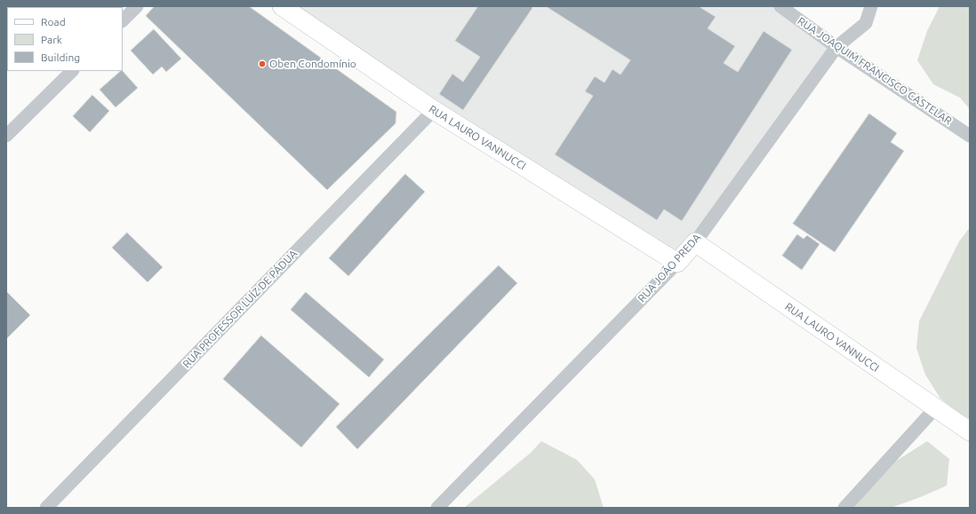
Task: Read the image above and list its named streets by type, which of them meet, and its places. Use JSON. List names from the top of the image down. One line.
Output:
{"streets":{"street":["RUA JOAQUIM FRANCISCO CASTELAR","RUA LAURO VANNUCCI","RUA JOÃO PREDA","RUA PROFESSOR LUÍZ DE PÁDUA"]},"crossings":[["RUA JOAQUIM FRANCISCO CASTELAR","RUA JOÃO PREDA"],["RUA LAURO VANNUCCI","RUA JOÃO PREDA"],["RUA LAURO VANNUCCI","RUA PROFESSOR LUÍZ DE PÁDUA"]],"places":["Oben Condomínio"],"legend":["Road","Park","Building"]}
